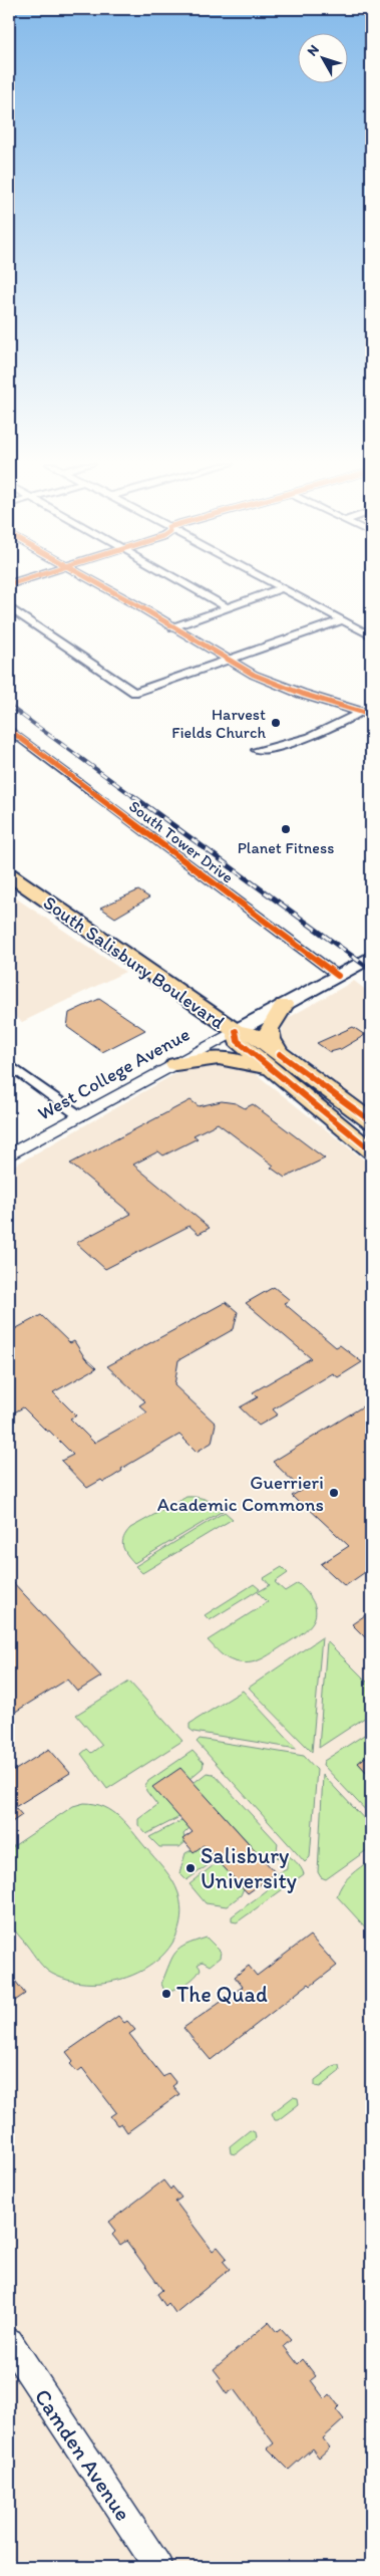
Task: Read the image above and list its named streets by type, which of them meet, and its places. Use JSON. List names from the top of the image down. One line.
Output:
{"streets":{"main road":["South Salisbury Boulevard","West College Avenue"],"street":["South Tower Drive","Camden Avenue"]},"crossings":[["South Tower Drive","West College Avenue"],["South Salisbury Boulevard","West College Avenue"]],"places":["Harvest Fields Church","Planet Fitness","Guerrieri Academic Commons","Salisbury University","The Quad"],"north":"top left"}
